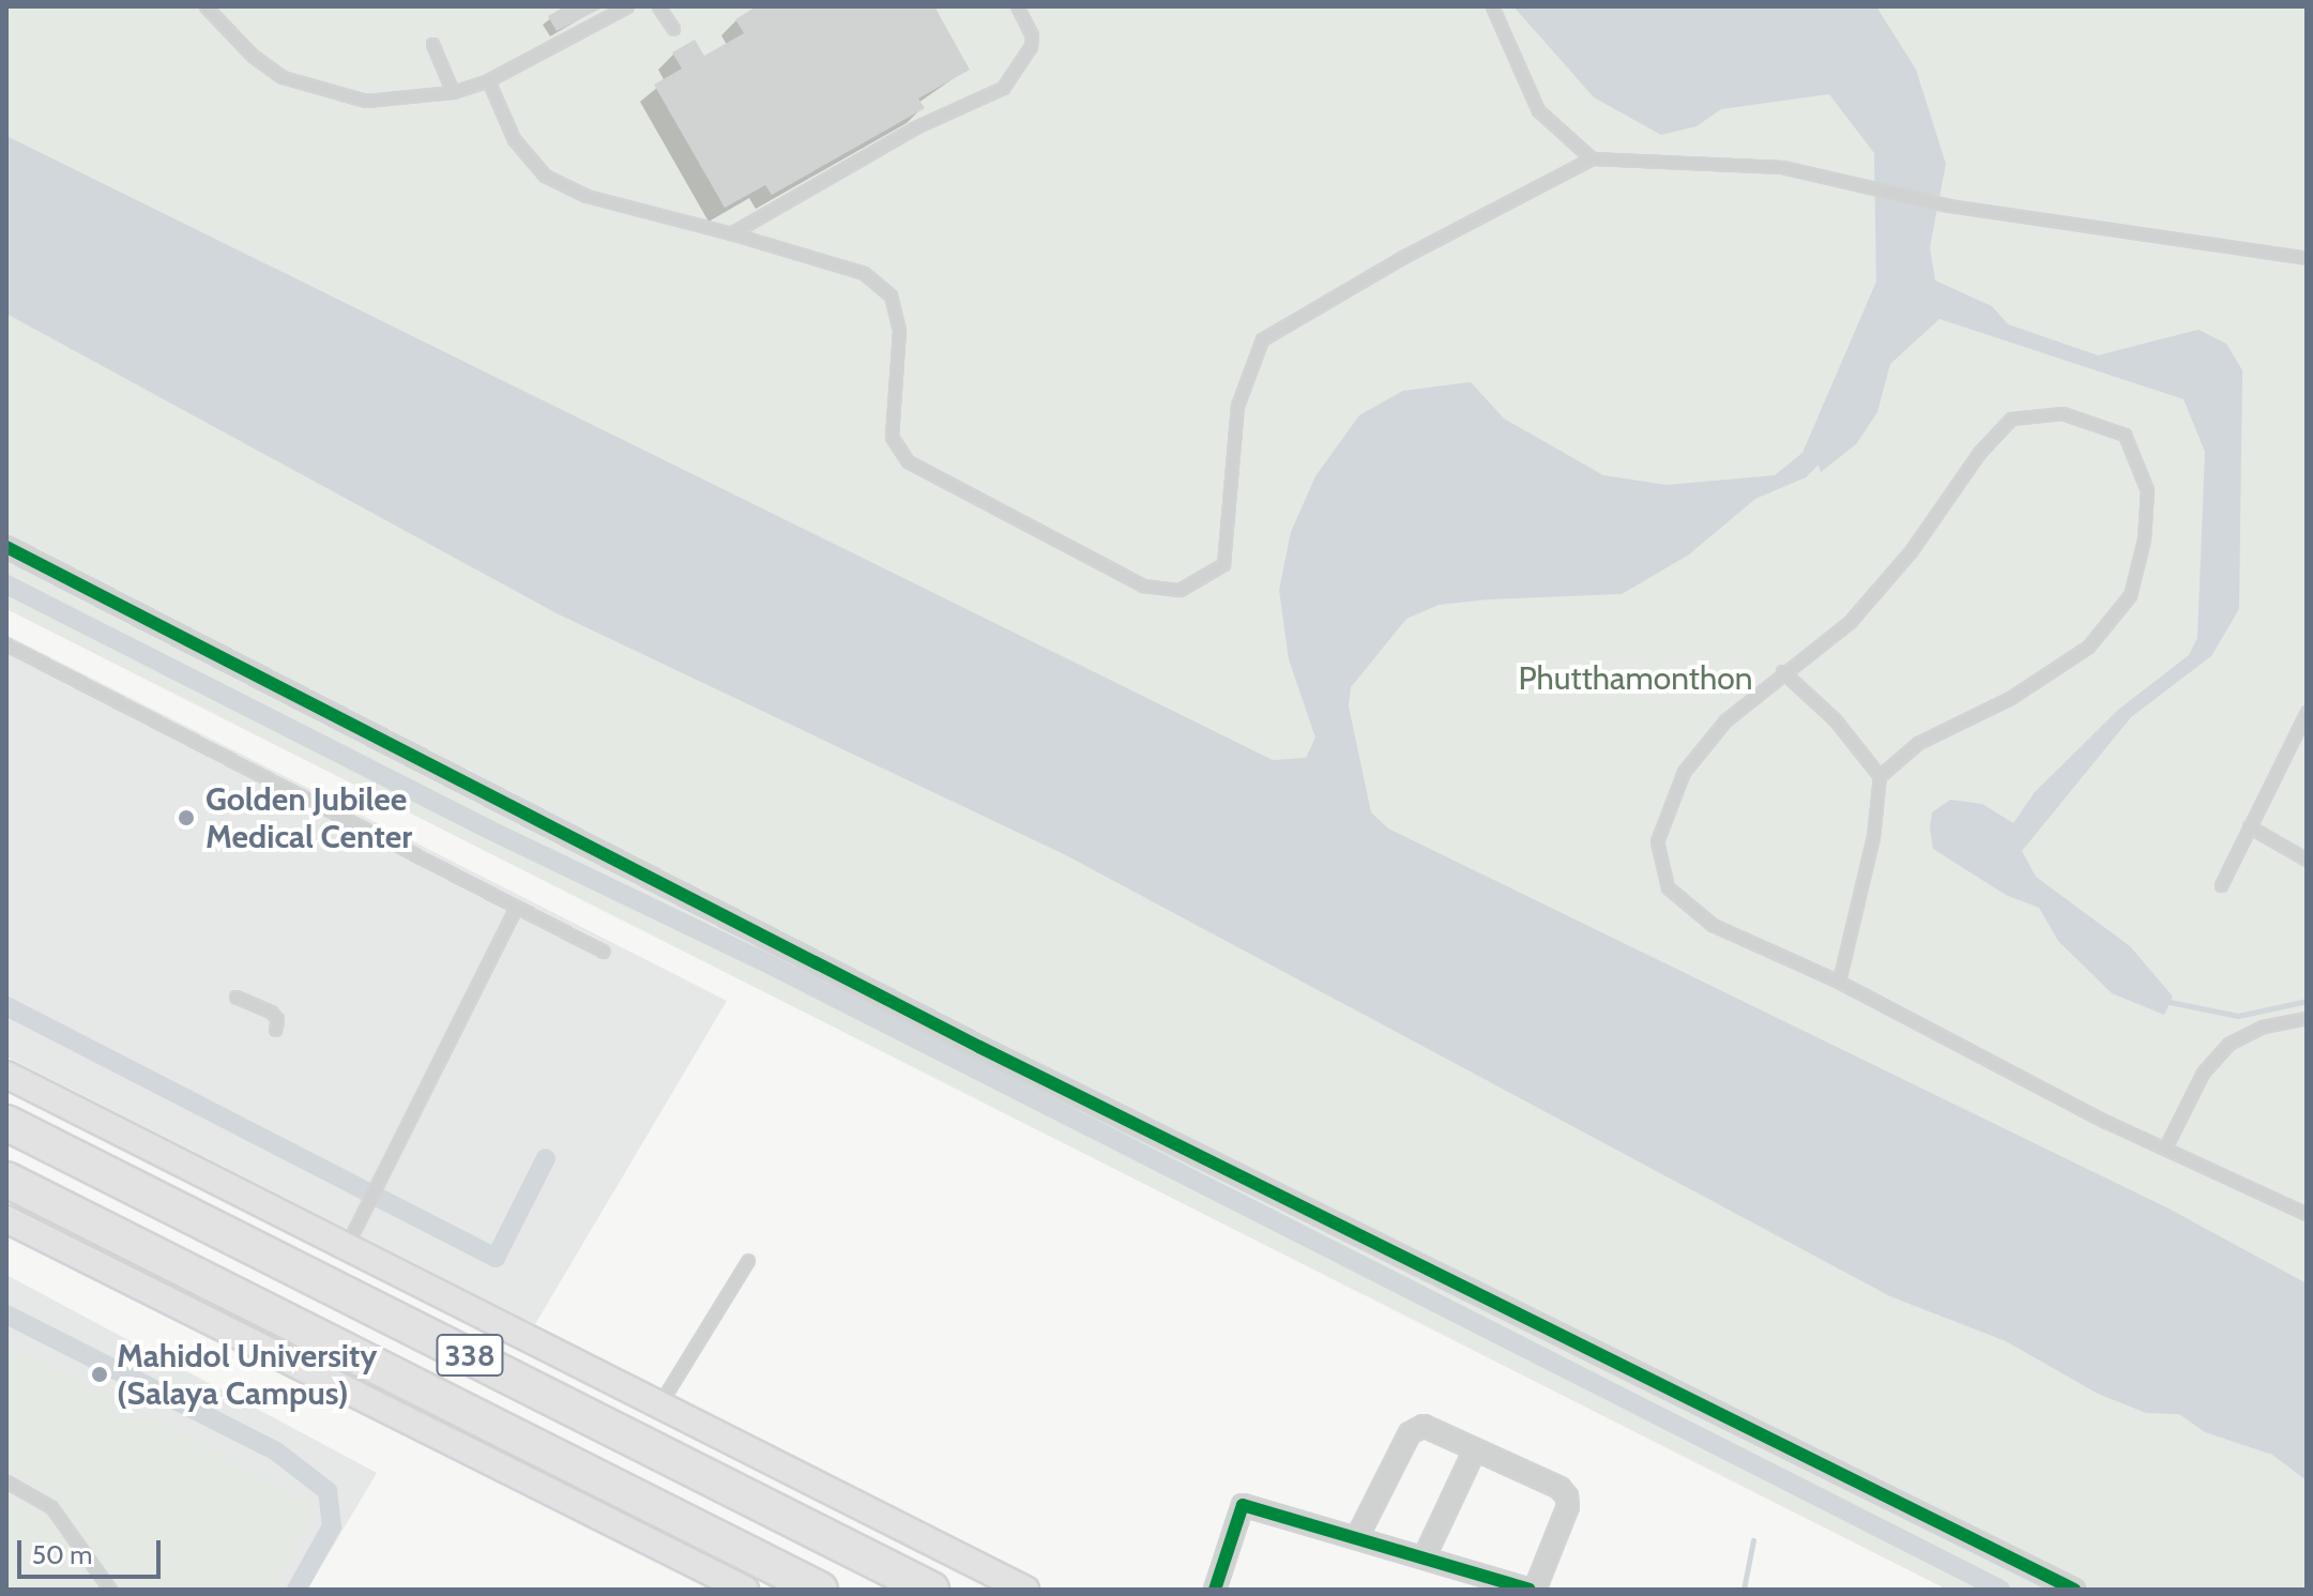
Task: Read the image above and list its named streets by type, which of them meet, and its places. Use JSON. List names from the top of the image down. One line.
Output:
{"streets":{"highway":["338"]},"parks":["Phutthamonthon"],"places":["Golden Jubilee Medical Center","Mahidol University (Salaya Campus)"],"scale_bar":"50 m"}
